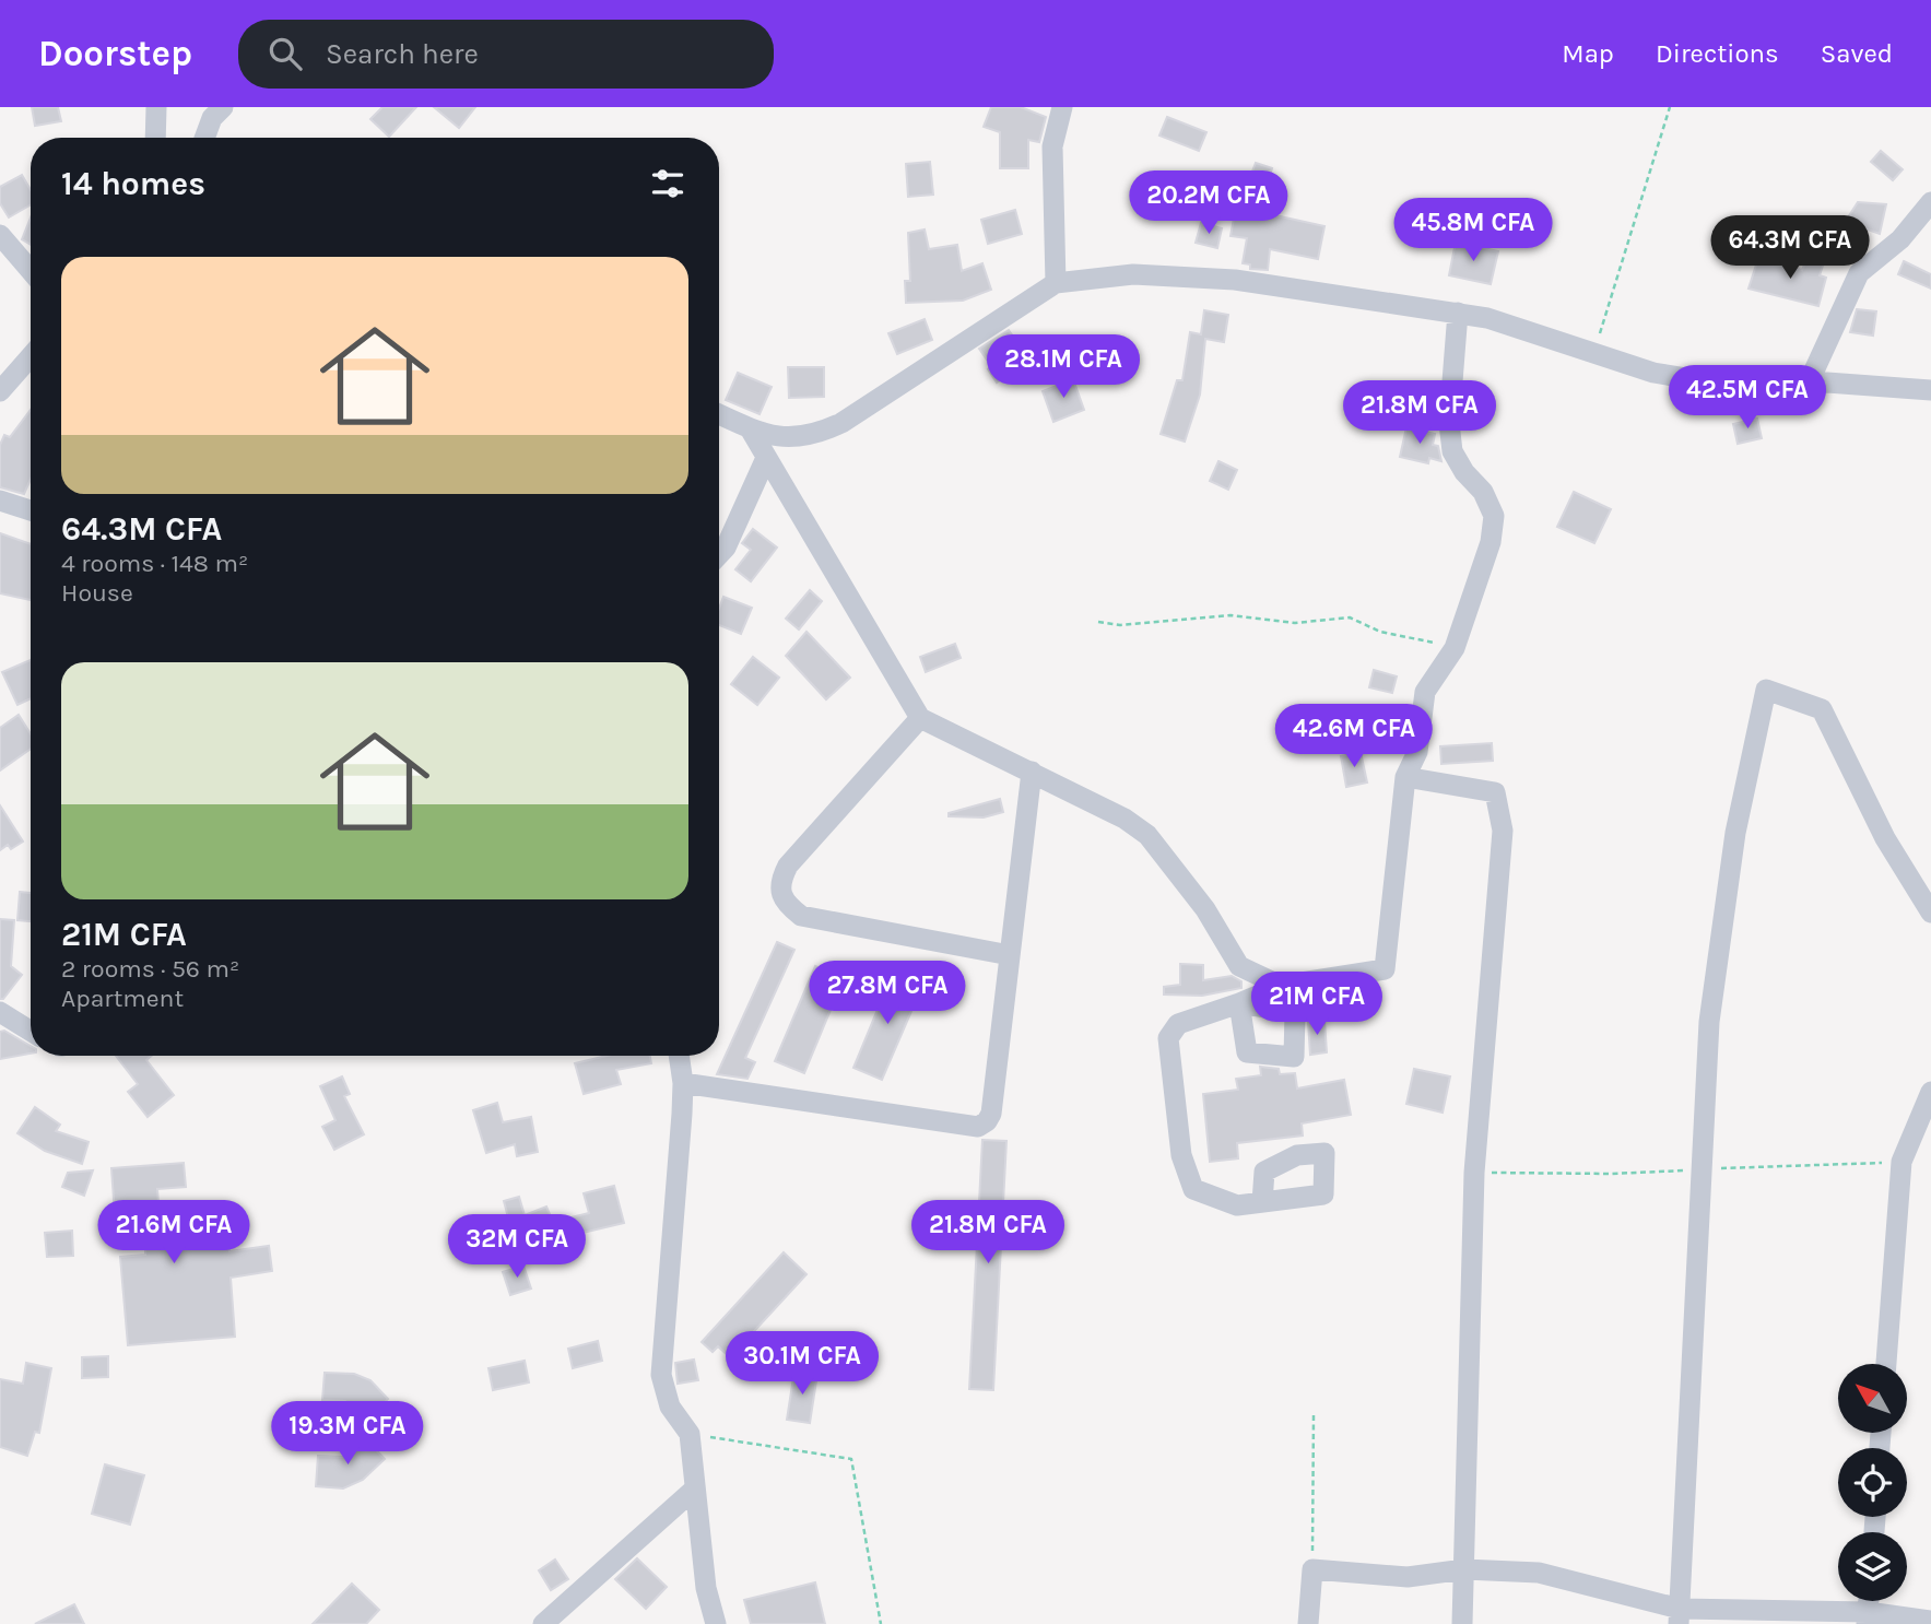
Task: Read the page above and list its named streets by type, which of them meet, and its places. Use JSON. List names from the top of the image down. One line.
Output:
{"north":"top left","page":{"header":"Doorstep","search":"Search here","nav":["Map","Directions","Saved"],"heading":"14 homes","price":["20.2M CFA","45.8M CFA","64.3M CFA","28.1M CFA","42.5M CFA","21.8M CFA","42.6M CFA","27.8M CFA","21M CFA","21.6M CFA","21.8M CFA","32M CFA","30.1M CFA","19.3M CFA"],"list":[{"name":"64.3M CFA","note":"4 rooms · 148 m² · House"},{"name":"21M CFA","note":"2 rooms · 56 m² · Apartment"}]}}
